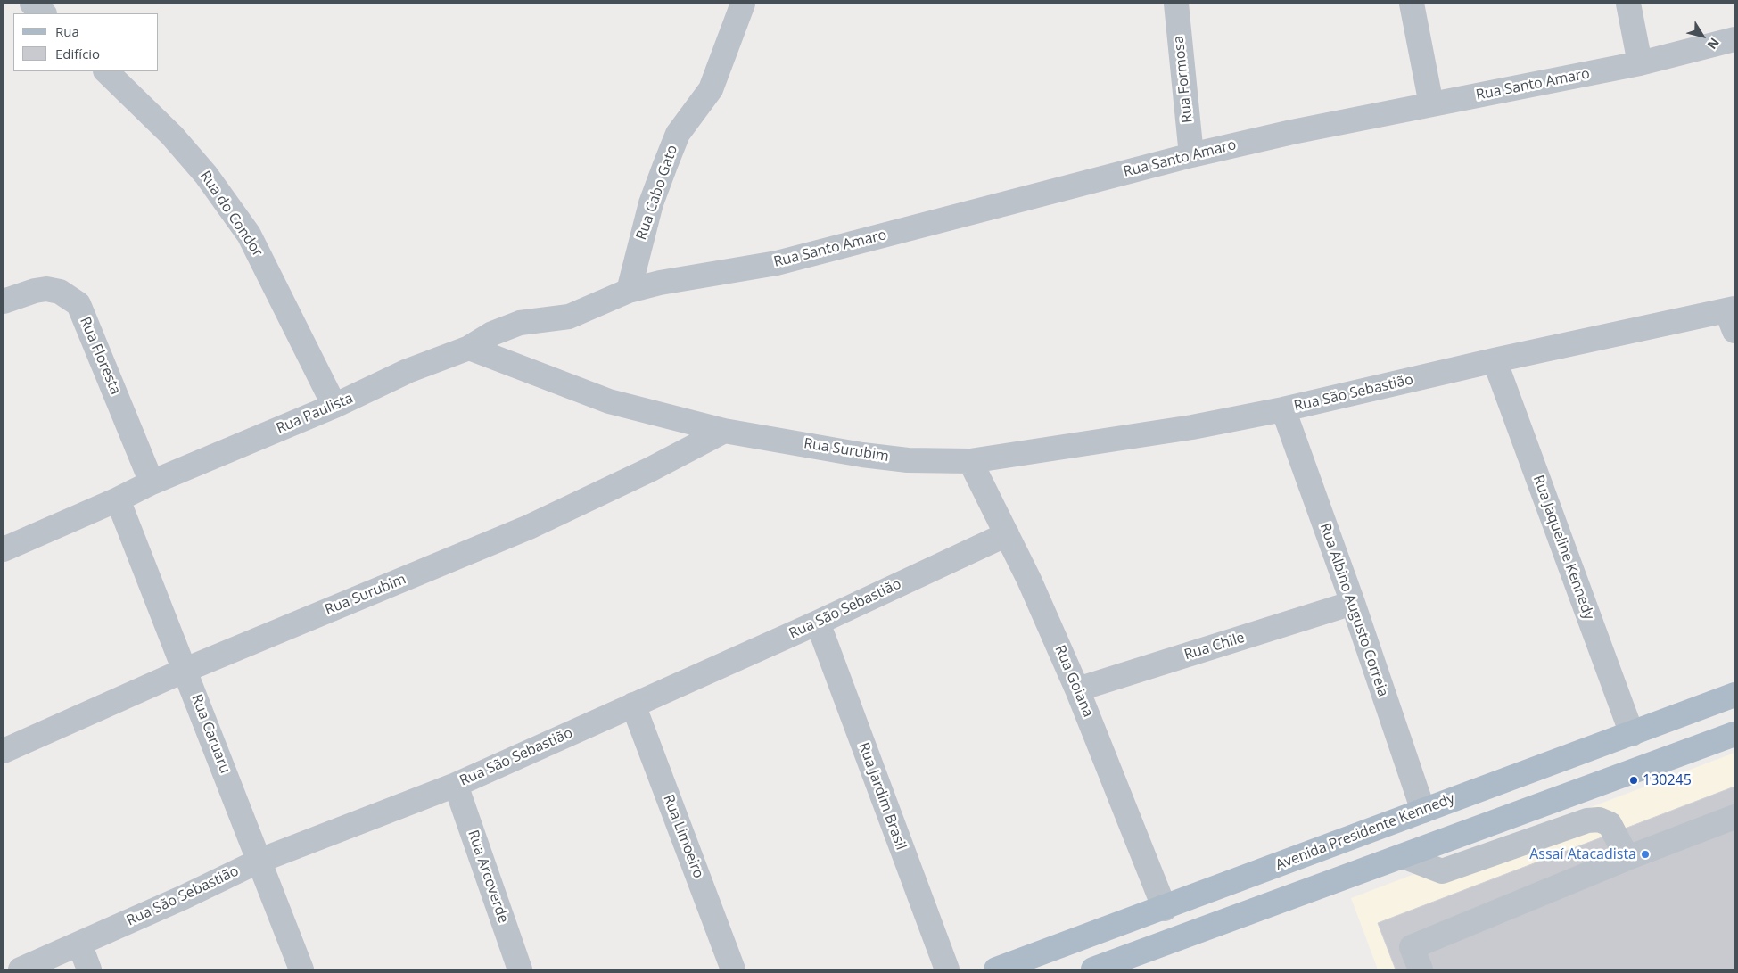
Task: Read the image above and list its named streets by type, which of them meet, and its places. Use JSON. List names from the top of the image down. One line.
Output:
{"streets":{"main road":["Avenida Presidente Kennedy"],"street":["Rua Formosa","Rua Santo Amaro","Rua Cabo Gato","Rua do Condor","Rua Floresta","Rua São Sebastião","Rua Paulista","Rua Surubim","Rua Jaqueline Kennedy","Rua Albino Augusto Correia","Rua Chile","Rua Goiana","Rua Caruaru","Rua Jardim Brasil","Rua Limoeiro","Rua Arcoverde"]},"crossings":[["Rua Formosa","Rua Santo Amaro"],["Rua Santo Amaro","Rua Cabo Gato"],["Rua Santo Amaro","Rua Paulista"],["Rua Cabo Gato","Rua Paulista"],["Rua do Condor","Rua Paulista"],["Rua Floresta","Rua Paulista"],["Rua São Sebastião","Rua Surubim"],["Rua São Sebastião","Rua Jaqueline Kennedy"],["Rua São Sebastião","Rua Albino Augusto Correia"],["Rua São Sebastião","Rua Goiana"],["Rua São Sebastião","Rua Caruaru"],["Rua São Sebastião","Rua Jardim Brasil"],["Rua São Sebastião","Rua Limoeiro"],["Rua São Sebastião","Rua Arcoverde"],["Rua Paulista","Rua Surubim"],["Rua Paulista","Rua Caruaru"],["Rua Surubim","Rua Goiana"],["Rua Surubim","Rua Caruaru"],["Rua Jaqueline Kennedy","Avenida Presidente Kennedy"],["Rua Albino Augusto Correia","Rua Chile"],["Rua Albino Augusto Correia","Avenida Presidente Kennedy"],["Rua Chile","Rua Goiana"],["Rua Goiana","Avenida Presidente Kennedy"]],"places":["130245","Assaí Atacadista"],"legend":["Rua","Edifício"],"north":"bottom right"}
